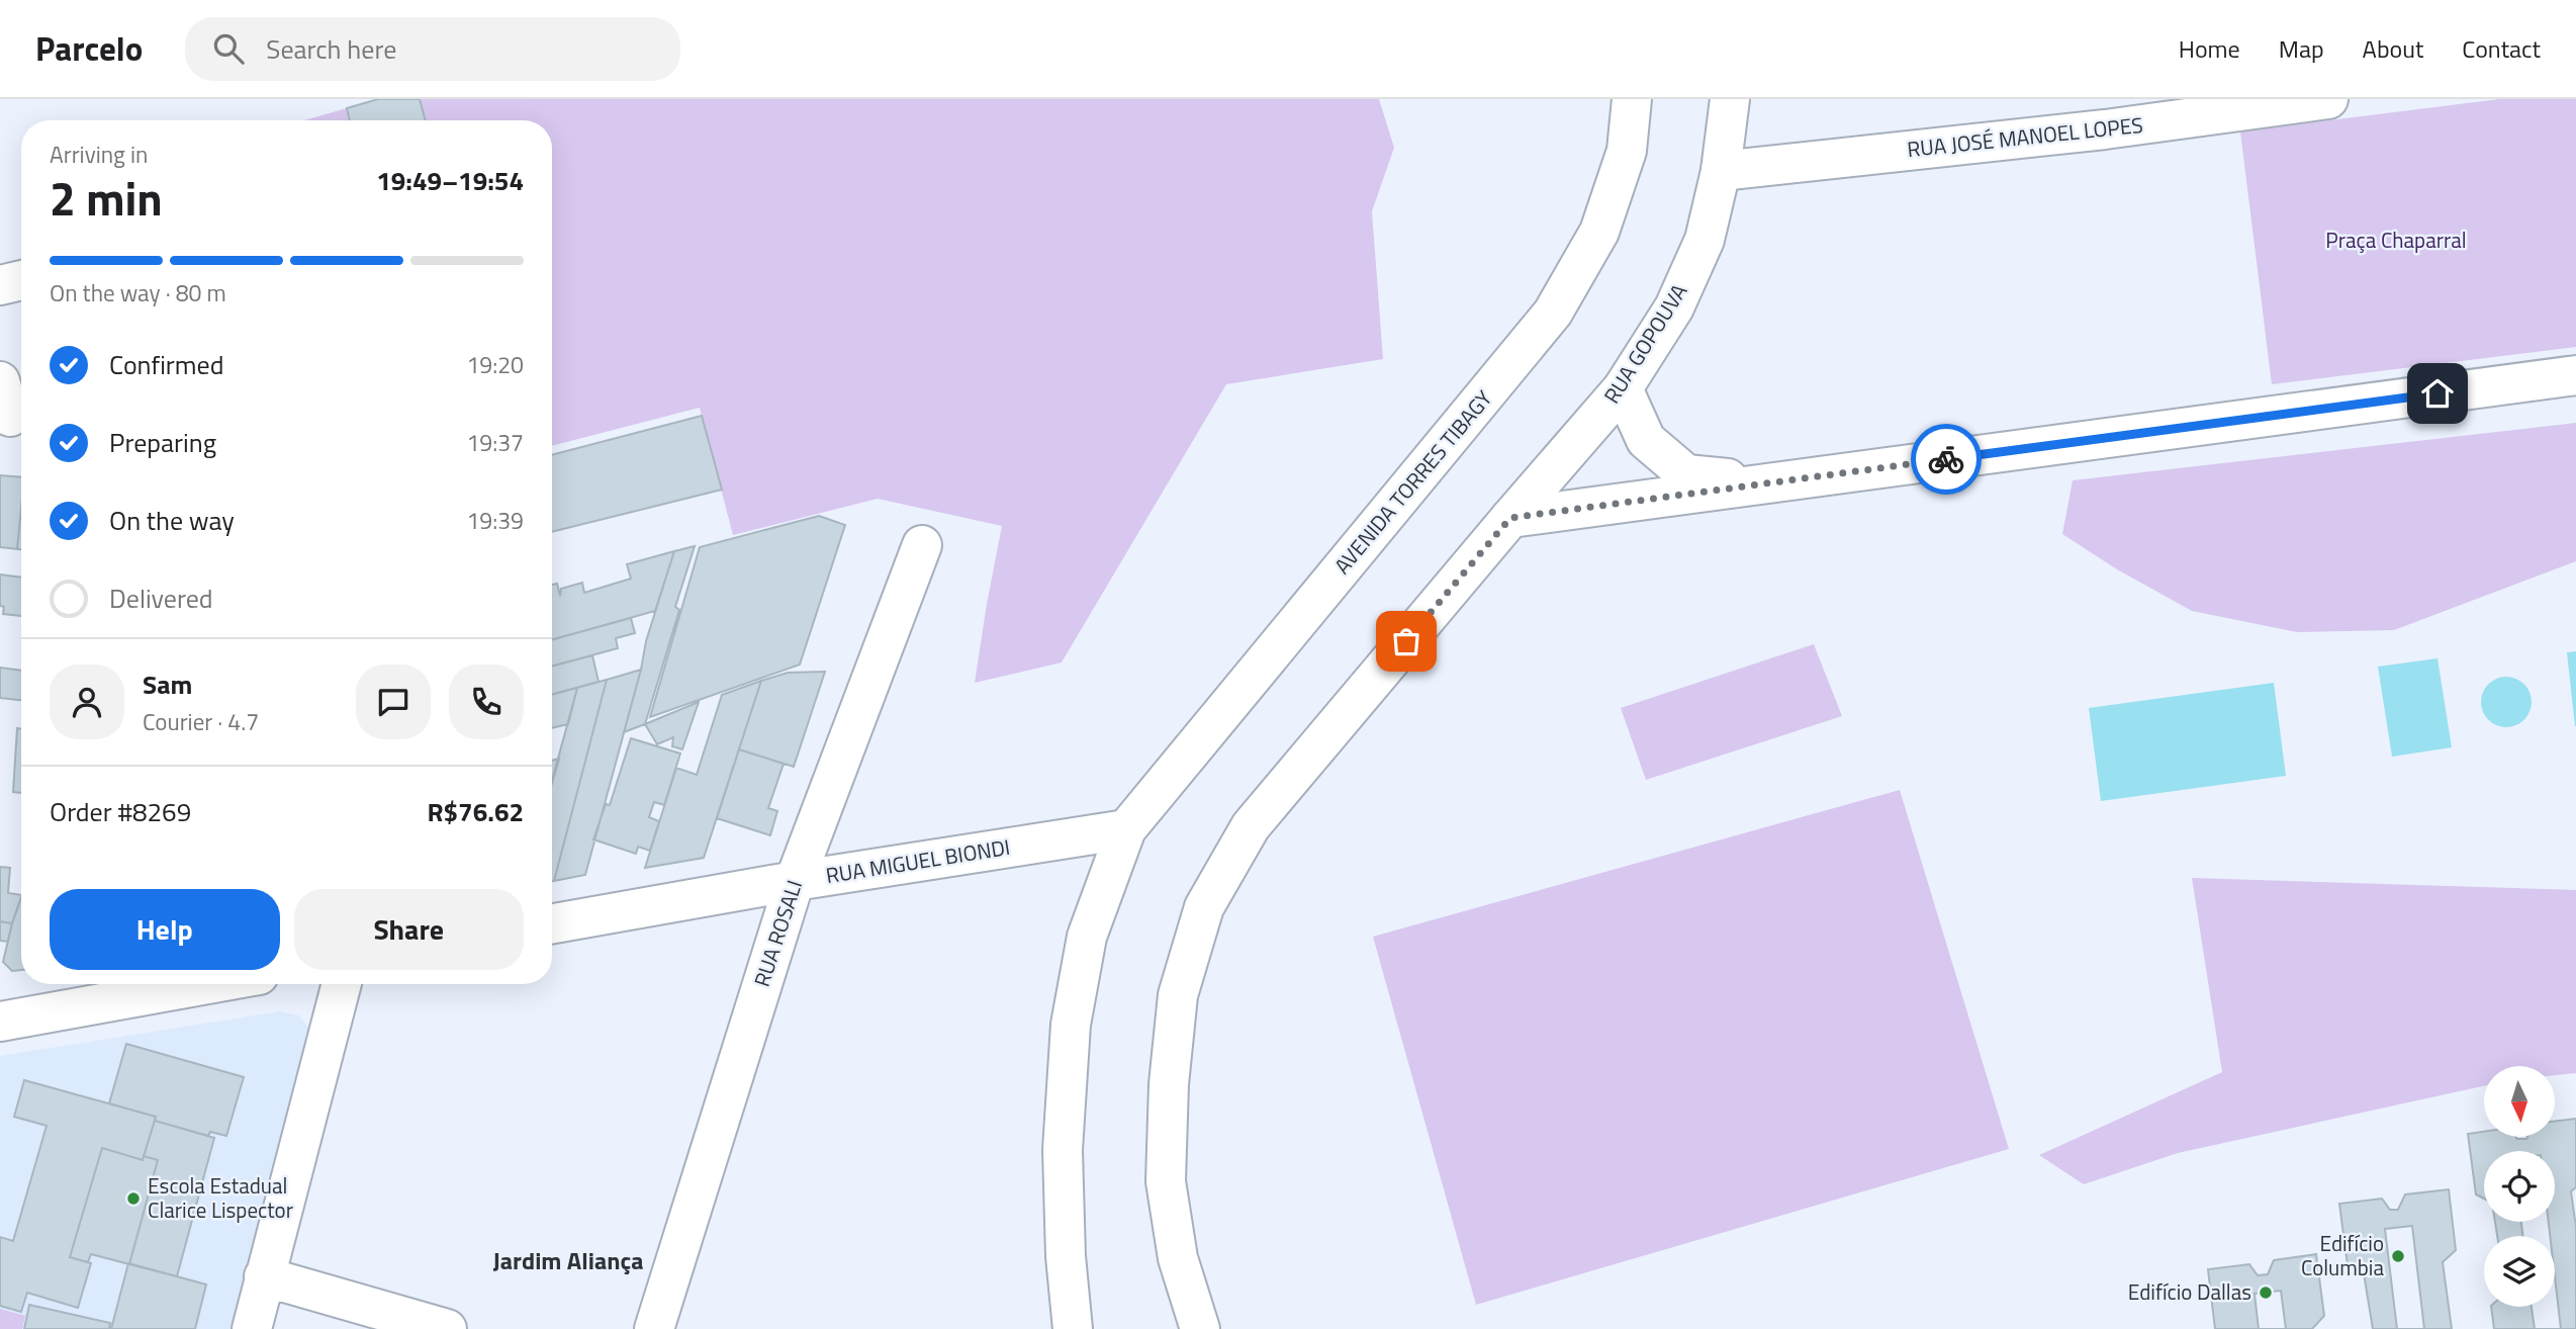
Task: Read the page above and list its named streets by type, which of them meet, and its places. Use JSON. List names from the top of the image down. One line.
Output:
{"streets":{"street":["RUA JOSÉ MANOEL LOPES","RUA GOPOUVA","AVENIDA TORRES TIBAGY","RUA MIGUEL BIONDI","RUA ROSALI"]},"crossings":[["RUA JOSÉ MANOEL LOPES","RUA GOPOUVA"],["AVENIDA TORRES TIBAGY","RUA MIGUEL BIONDI"],["RUA MIGUEL BIONDI","RUA ROSALI"]],"districts":["Jardim Aliança"],"parks":["Praça Chaparral"],"places":["Escola Estadual Clarice Lispector","Edifício Columbia","Edifício Dallas"],"north":"bottom","page":{"header":"Parcelo","search":"Search here","nav":["Home","Map","About","Contact"],"heading":["2 min","Arriving in","19:49–19:54"],"panel":["Sam","Courier · 4.7","Order #8269","R$76.62"],"bar":"On the way · 80 m","list":[["Confirmed","19:20"],["Preparing","19:37"],["On the way","19:39"],"Delivered"],"buttons":["Help","Share"]}}
